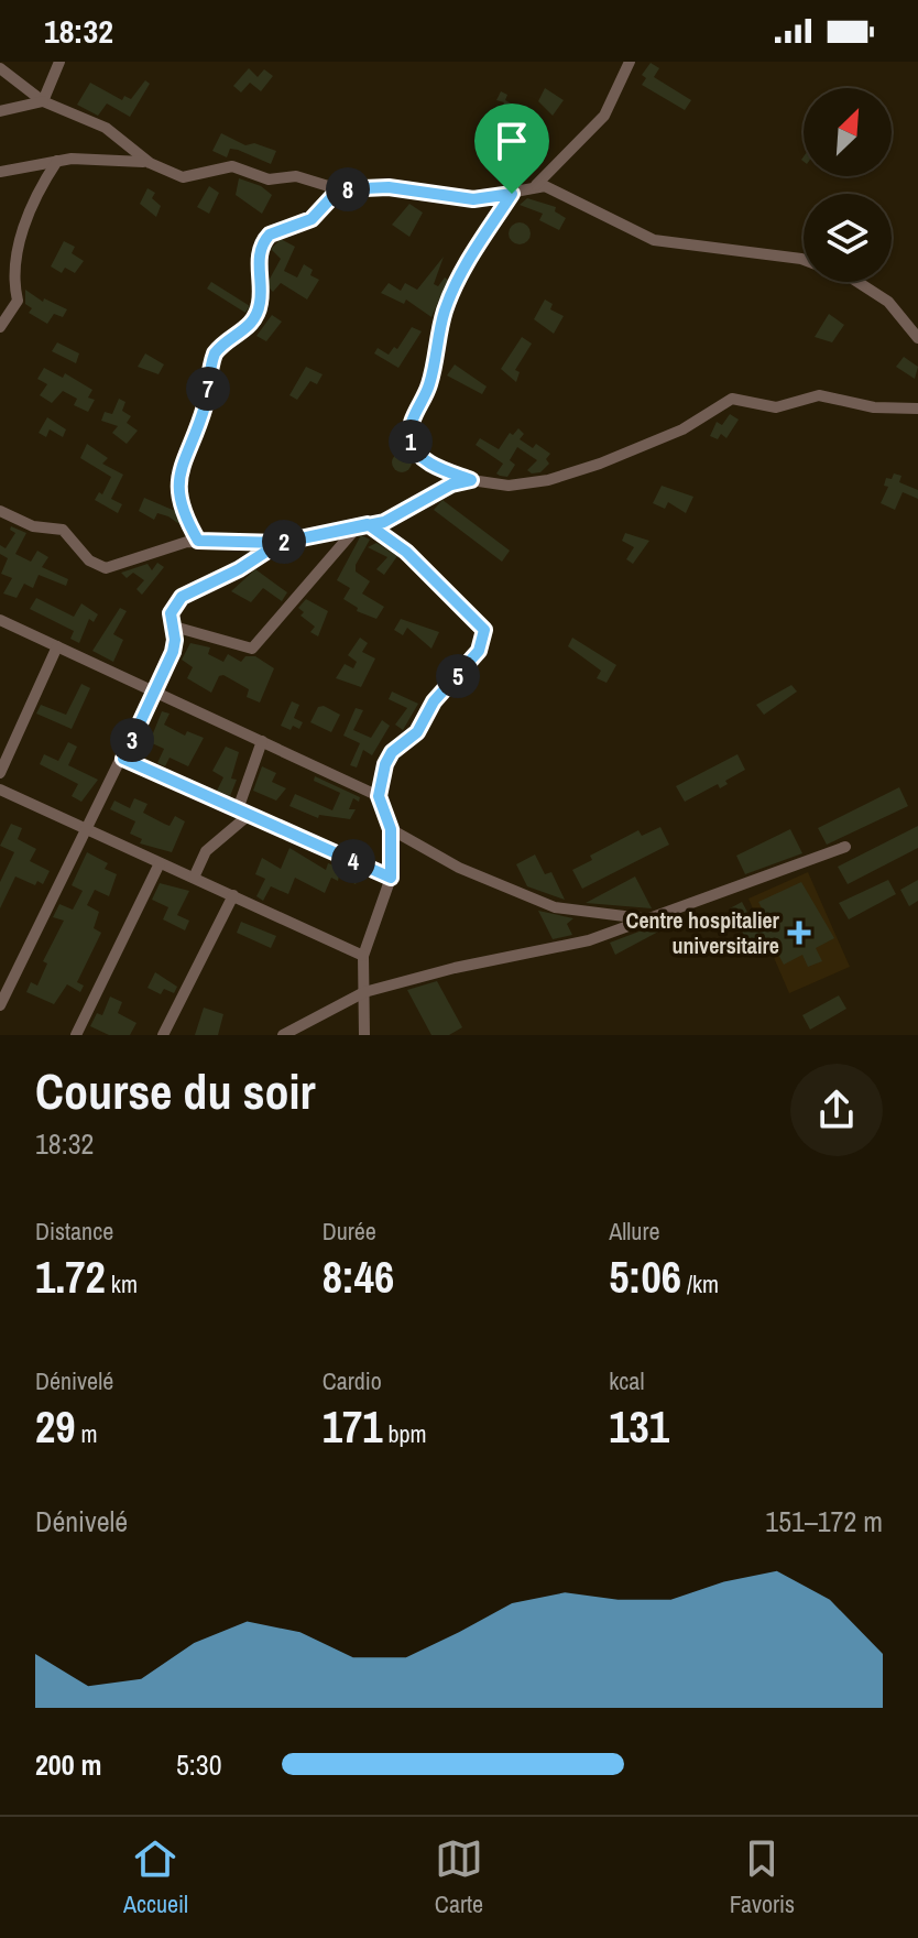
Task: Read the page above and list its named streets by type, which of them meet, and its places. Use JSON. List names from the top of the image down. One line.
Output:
{"places":{"health":["Centre hospitalier universitaire"]},"north":"top right","page":{"status":"18:32","pins":["8","7","1","2","5","3","4"],"heading":["Course du soir","18:32"],"stats":[["Distance","1.72 km"],["Durée","8:46"],["Allure","5:06 /km"],["Dénivelé","29 m"],["Cardio","171 bpm"],["kcal","131"]],"chart":["Dénivelé","151–172 m"],"list":[{"name":"200 m","note":"5:30"}],"tabs":["Accueil","Carte","Favoris"]}}
